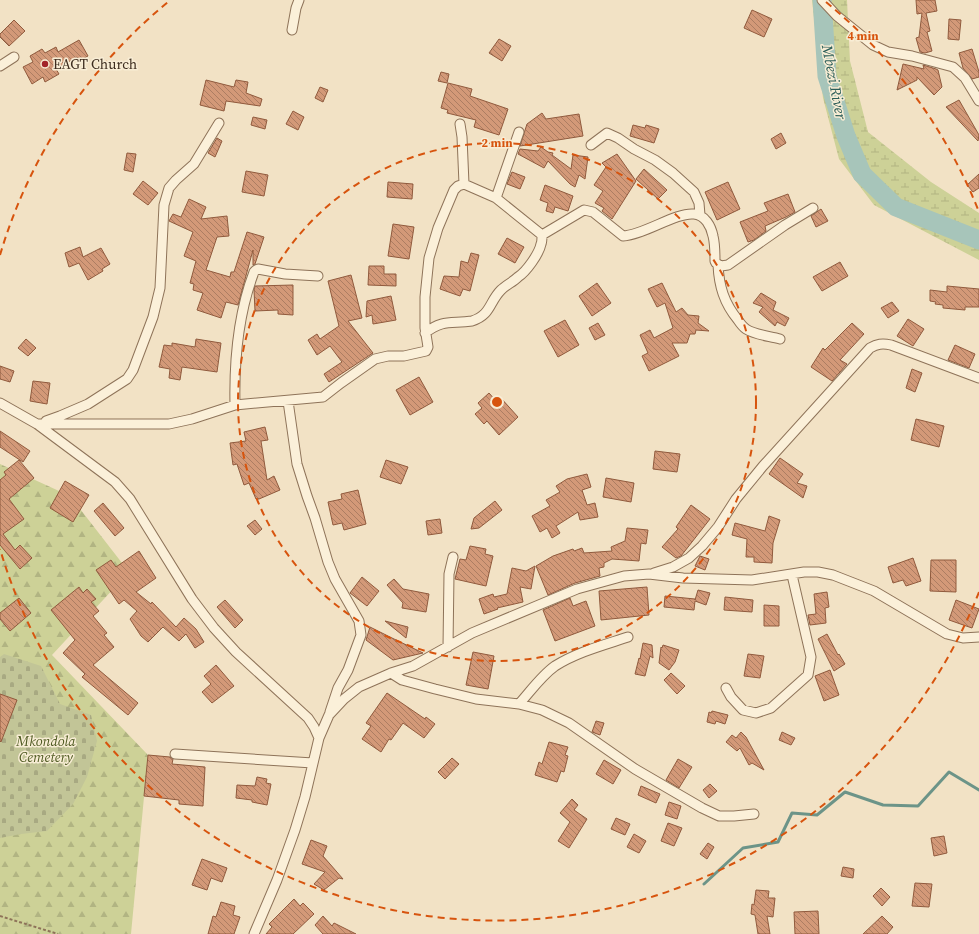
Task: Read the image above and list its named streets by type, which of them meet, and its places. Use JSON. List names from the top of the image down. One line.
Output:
{"water":["Mbezi River"],"parks":["Mkondola Cemetery"],"places":["EAGT Church"],"rings":["4 min","2 min"]}
